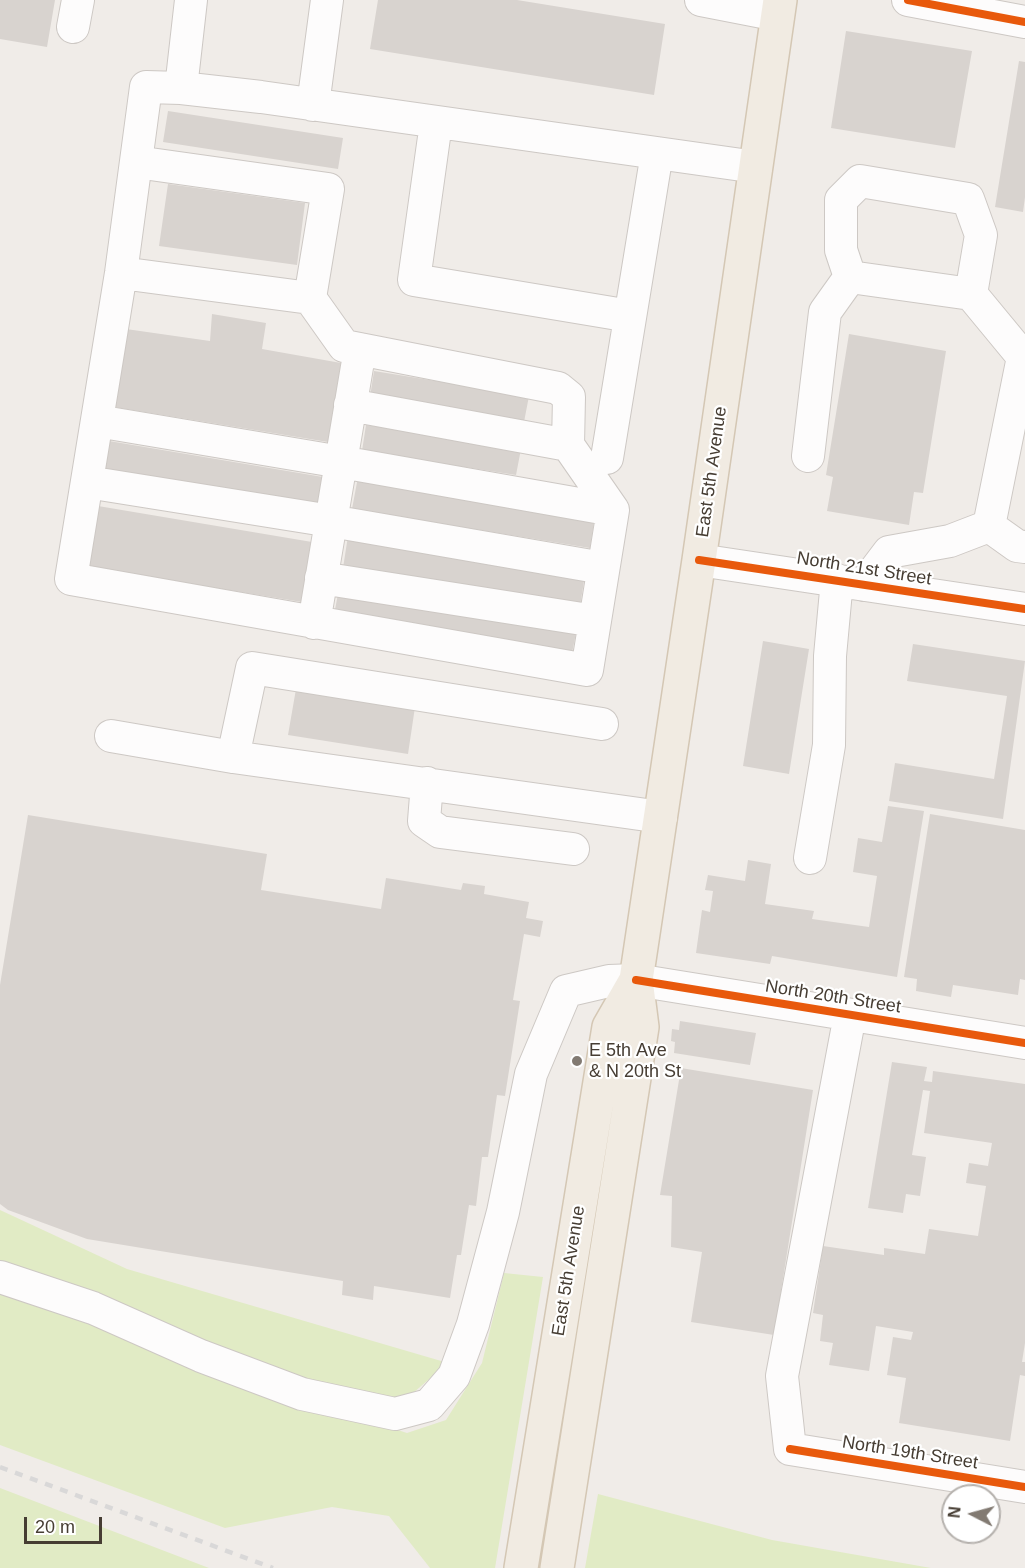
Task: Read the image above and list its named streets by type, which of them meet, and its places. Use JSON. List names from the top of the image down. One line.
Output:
{"streets":{"main road":["East 5th Avenue"],"street":["North 21st Street","North 20th Street","North 19th Street"]},"crossings":[["East 5th Avenue","North 21st Street"],["East 5th Avenue","North 20th Street"],["North 20th Street","North 19th Street"]],"places":["E 5th Ave & N 20th St"],"scale_bar":"20 m","north":"left"}
